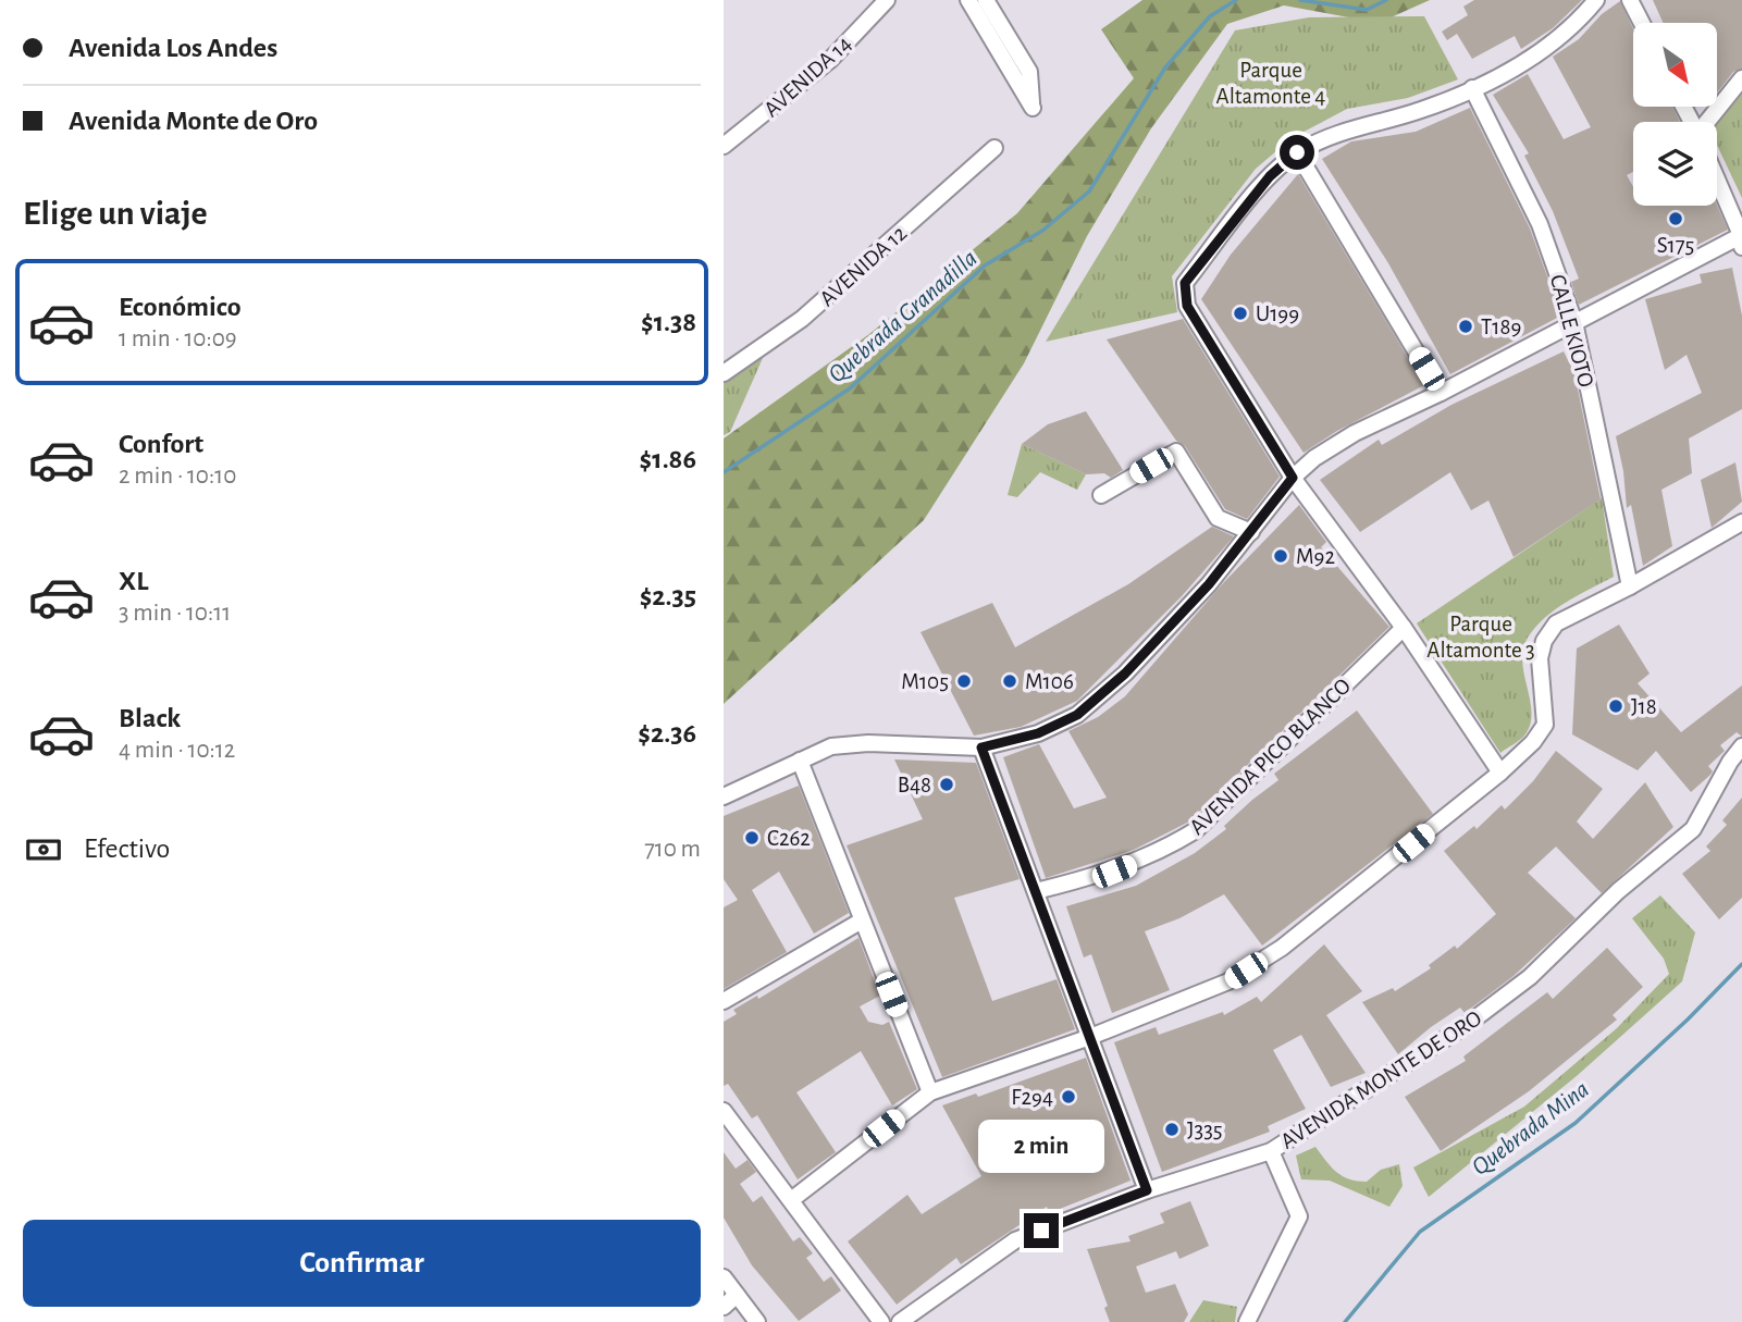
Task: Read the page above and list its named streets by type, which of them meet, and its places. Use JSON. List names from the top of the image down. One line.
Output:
{"streets":{"street":["AVENIDA 14","AVENIDA 12","CALLE KIOTO","AVENIDA PICO BLANCO","AVENIDA MONTE DE ORO"]},"water":["Quebrada Granadilla","Quebrada Mina"],"parks":["Parque Altamonte 4","Parque Altamonte 3"],"places":["S175","U199","T189","M92","M105","M106","J18","B48","C262","F294","J335"],"north":"bottom right","page":{"banner":["Avenida Los Andes","Avenida Monte de Oro"],"heading":"Elige un viaje","list":[{"name":"Económico","note":"1 min · 10:09","value":"$1.38"},{"name":"Confort","note":"2 min · 10:10","value":"$1.86"},{"name":"XL","note":"3 min · 10:11","value":"$2.35"},{"name":"Black","note":"4 min · 10:12","value":"$2.36"}],"pay":["Efectivo","710 m"],"bubble":"2 min","buttons":"Confirmar"}}
